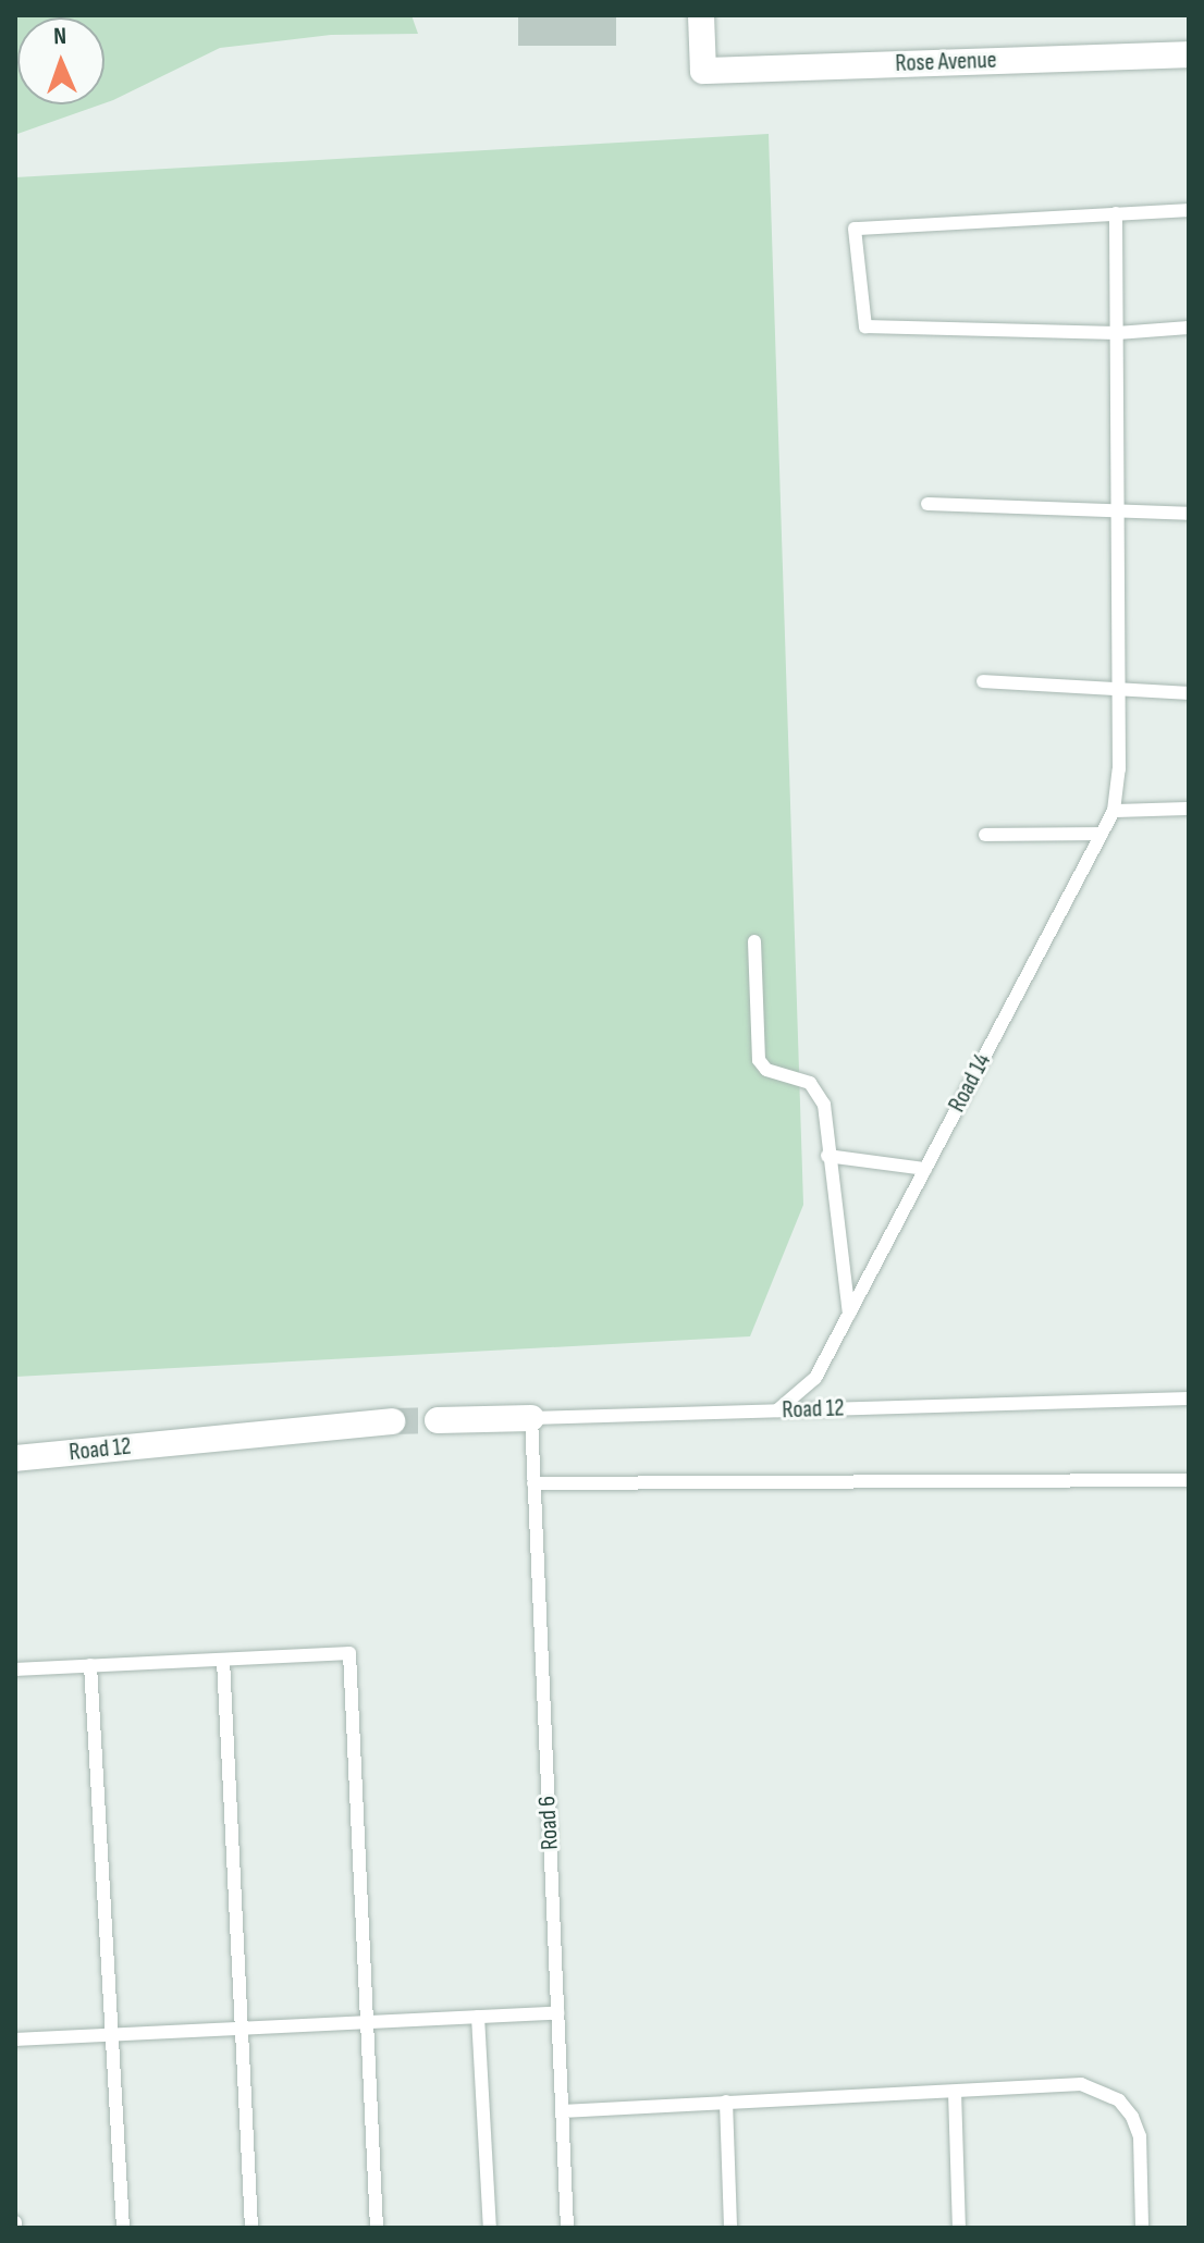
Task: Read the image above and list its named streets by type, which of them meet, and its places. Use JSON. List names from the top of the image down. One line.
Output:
{"streets":{"street":["Rose Avenue","Road 12"],"lane":["Road 14","Road 6"]},"crossings":[["Road 14","Road 12"],["Road 12","Road 6"]],"north":"top"}
